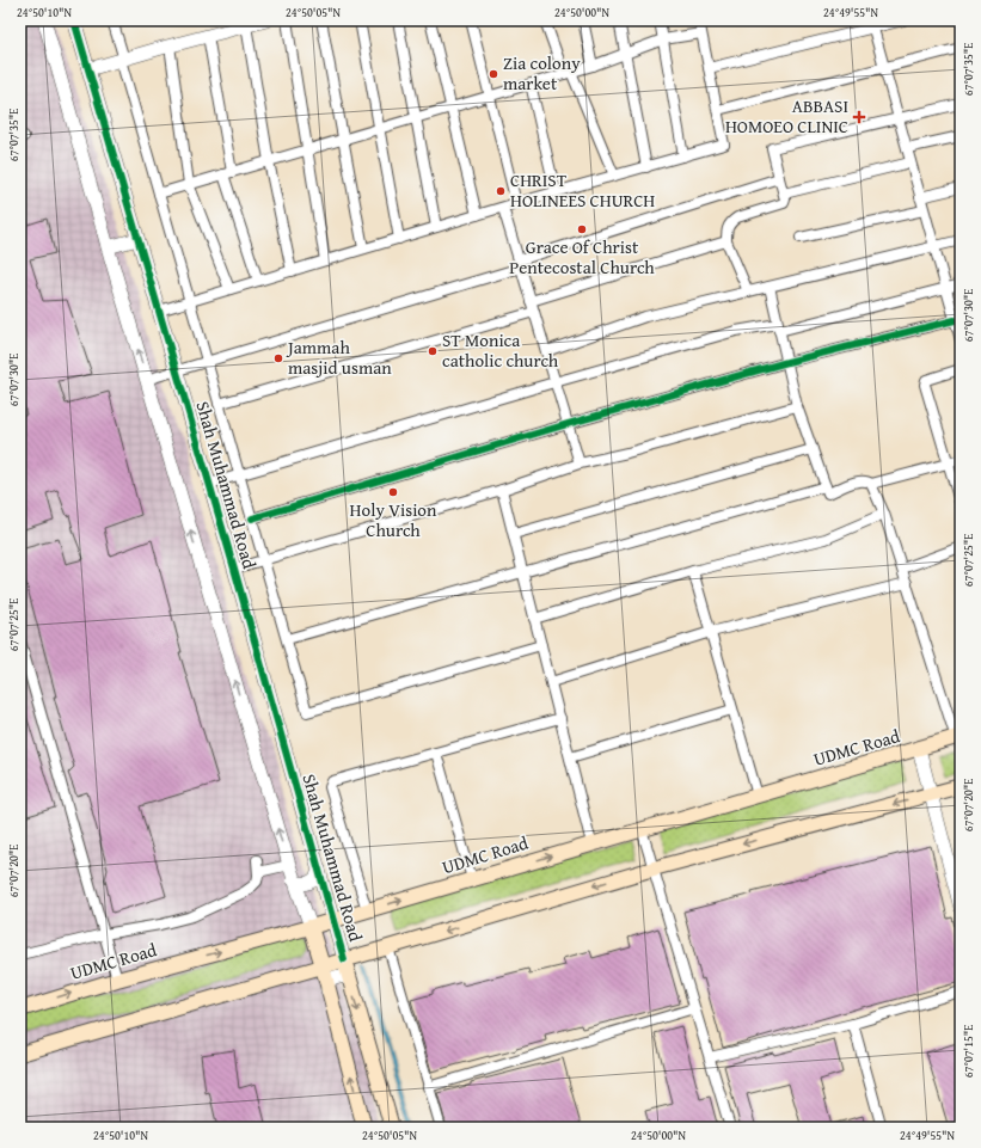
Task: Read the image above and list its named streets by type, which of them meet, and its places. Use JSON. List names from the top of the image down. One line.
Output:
{"streets":{"main road":["Shah Muhammad Road","UDMC Road"]},"crossings":[["Shah Muhammad Road","UDMC Road"]],"places":{"other":["Zia colony market","CHRIST HOLINEES CHURCH","Grace Of Christ Pentecostal Church","ST Monica catholic church","Jammah masjid usman","Holy Vision Church"],"health":["ABBASI HOMOEO CLINIC"]},"coordinates":["24°50'10\"N","24°50'05\"N","24°50'00\"N","24°49'55\"N","67°07'35\"E","67°07'30\"E","67°07'25\"E","67°07'20\"E","67°07'15\"E"]}
